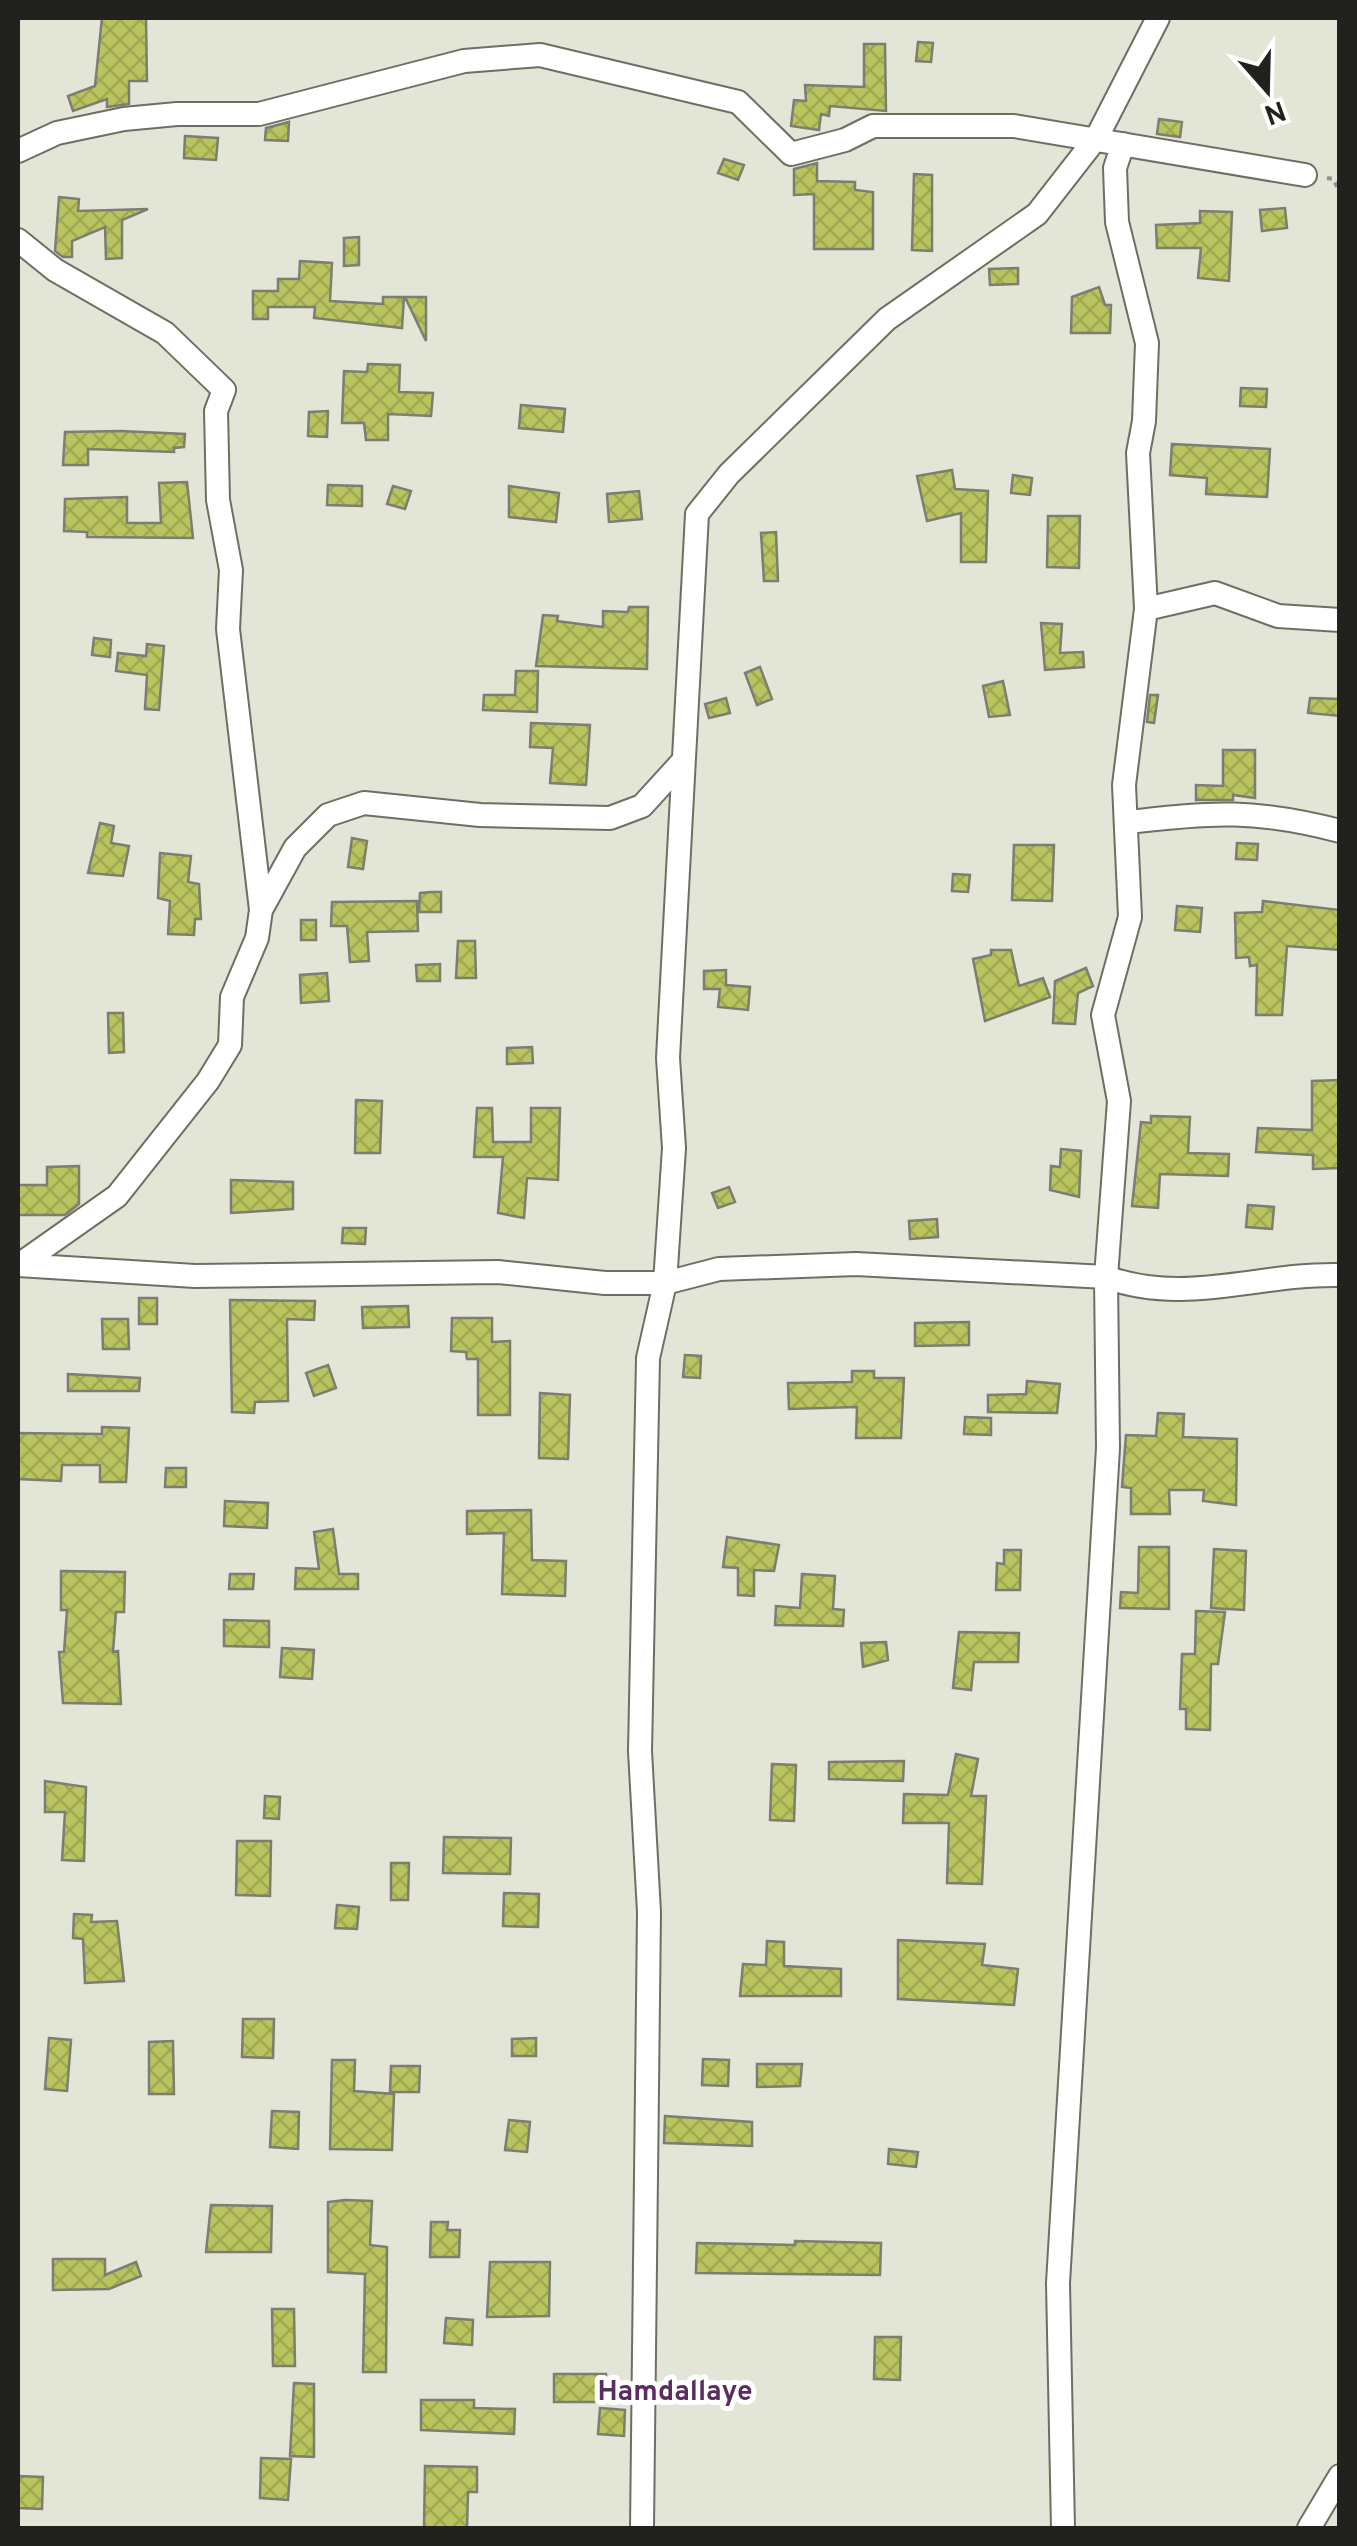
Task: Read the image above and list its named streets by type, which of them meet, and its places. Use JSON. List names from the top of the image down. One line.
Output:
{"districts":["Hamdallaye"],"north":"bottom"}
